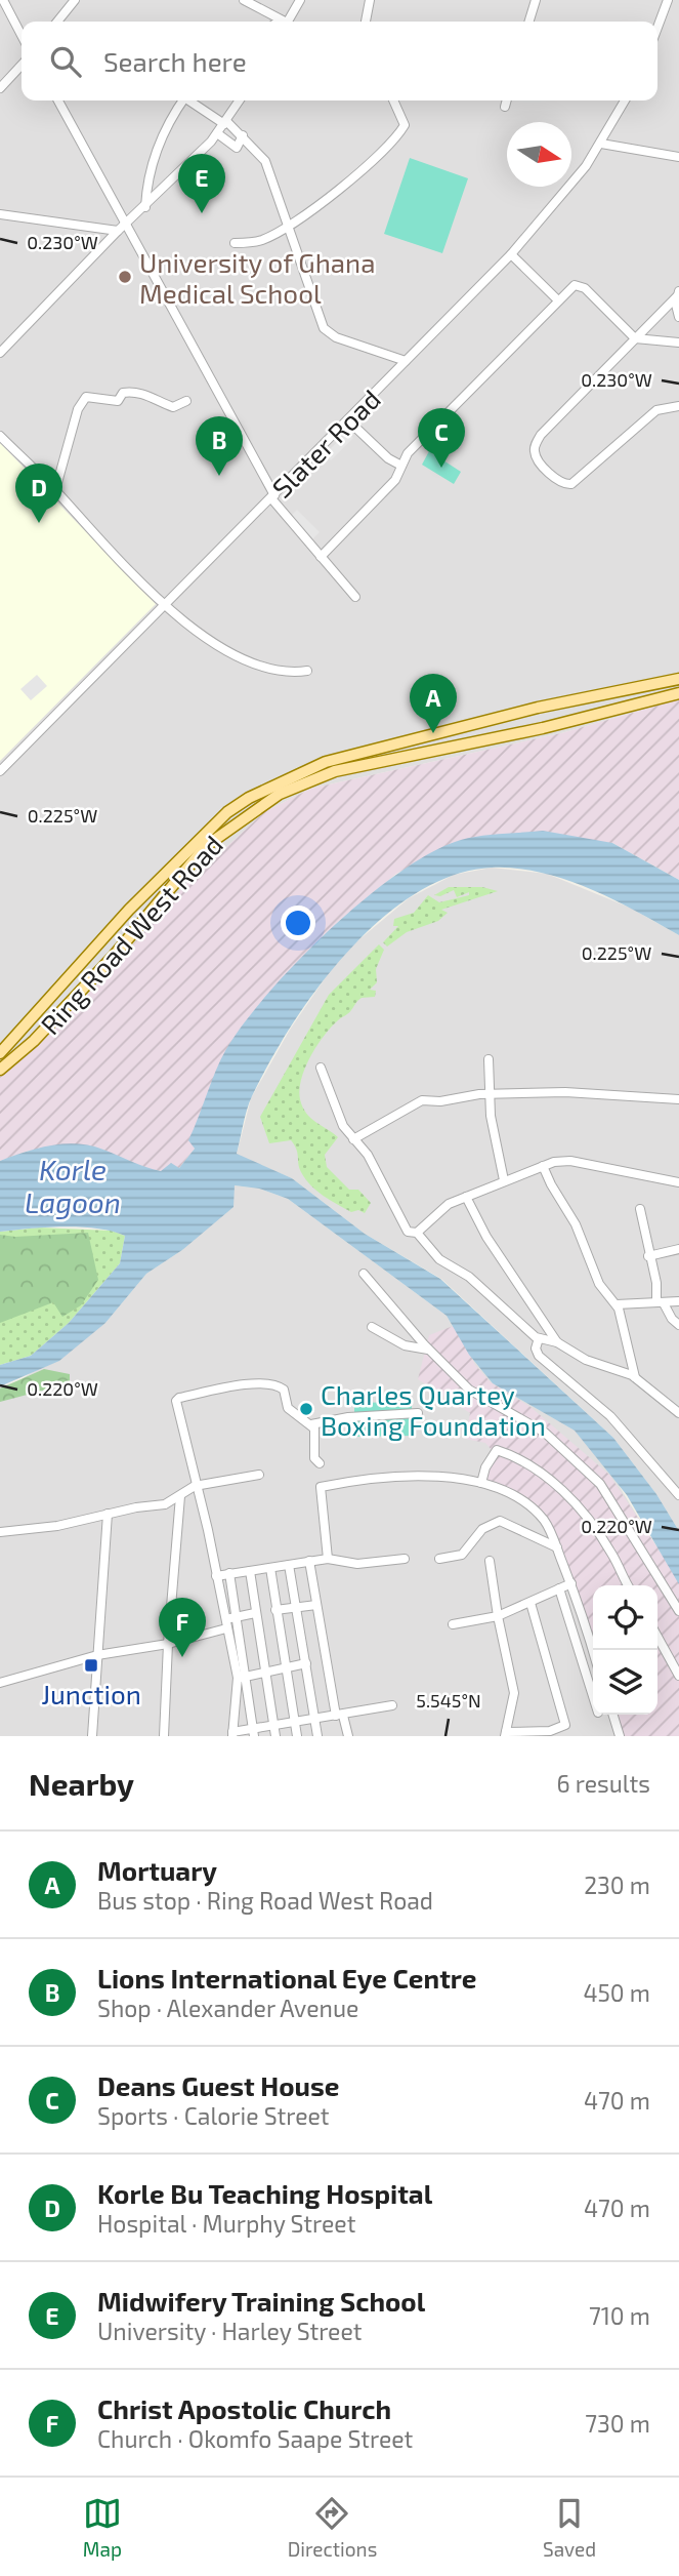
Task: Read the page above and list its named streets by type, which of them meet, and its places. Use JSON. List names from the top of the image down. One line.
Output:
{"streets":{"main road":["Ring Road West Road"],"street":["Slater Road"]},"water":["Korle Lagoon"],"places":{"other":["University of Ghana Medical School","Charles Quartey Boxing Foundation"],"transit":["Junction"]},"north":"right","page":{"search":"Search here","pins":["E","C","B","D","A","F"],"heading":["Nearby","6 results"],"list":[{"mark":"A","name":"Mortuary","note":"Bus stop · Ring Road West Road","value":"230 m"},{"mark":"B","name":"Lions International Eye Centre","note":"Shop · Alexander Avenue","value":"450 m"},{"mark":"C","name":"Deans Guest House","note":"Sports · Calorie Street","value":"470 m"},{"mark":"D","name":"Korle Bu Teaching Hospital","note":"Hospital · Murphy Street","value":"470 m"},{"mark":"E","name":"Midwifery Training School","note":"University · Harley Street","value":"710 m"},{"mark":"F","name":"Christ Apostolic Church","note":"Church · Okomfo Saape Street","value":"730 m"}],"nav":["Map","Directions","Saved"]},"coordinates":["0.230°W","0.225°W","0.220°W","5.545°N"]}
